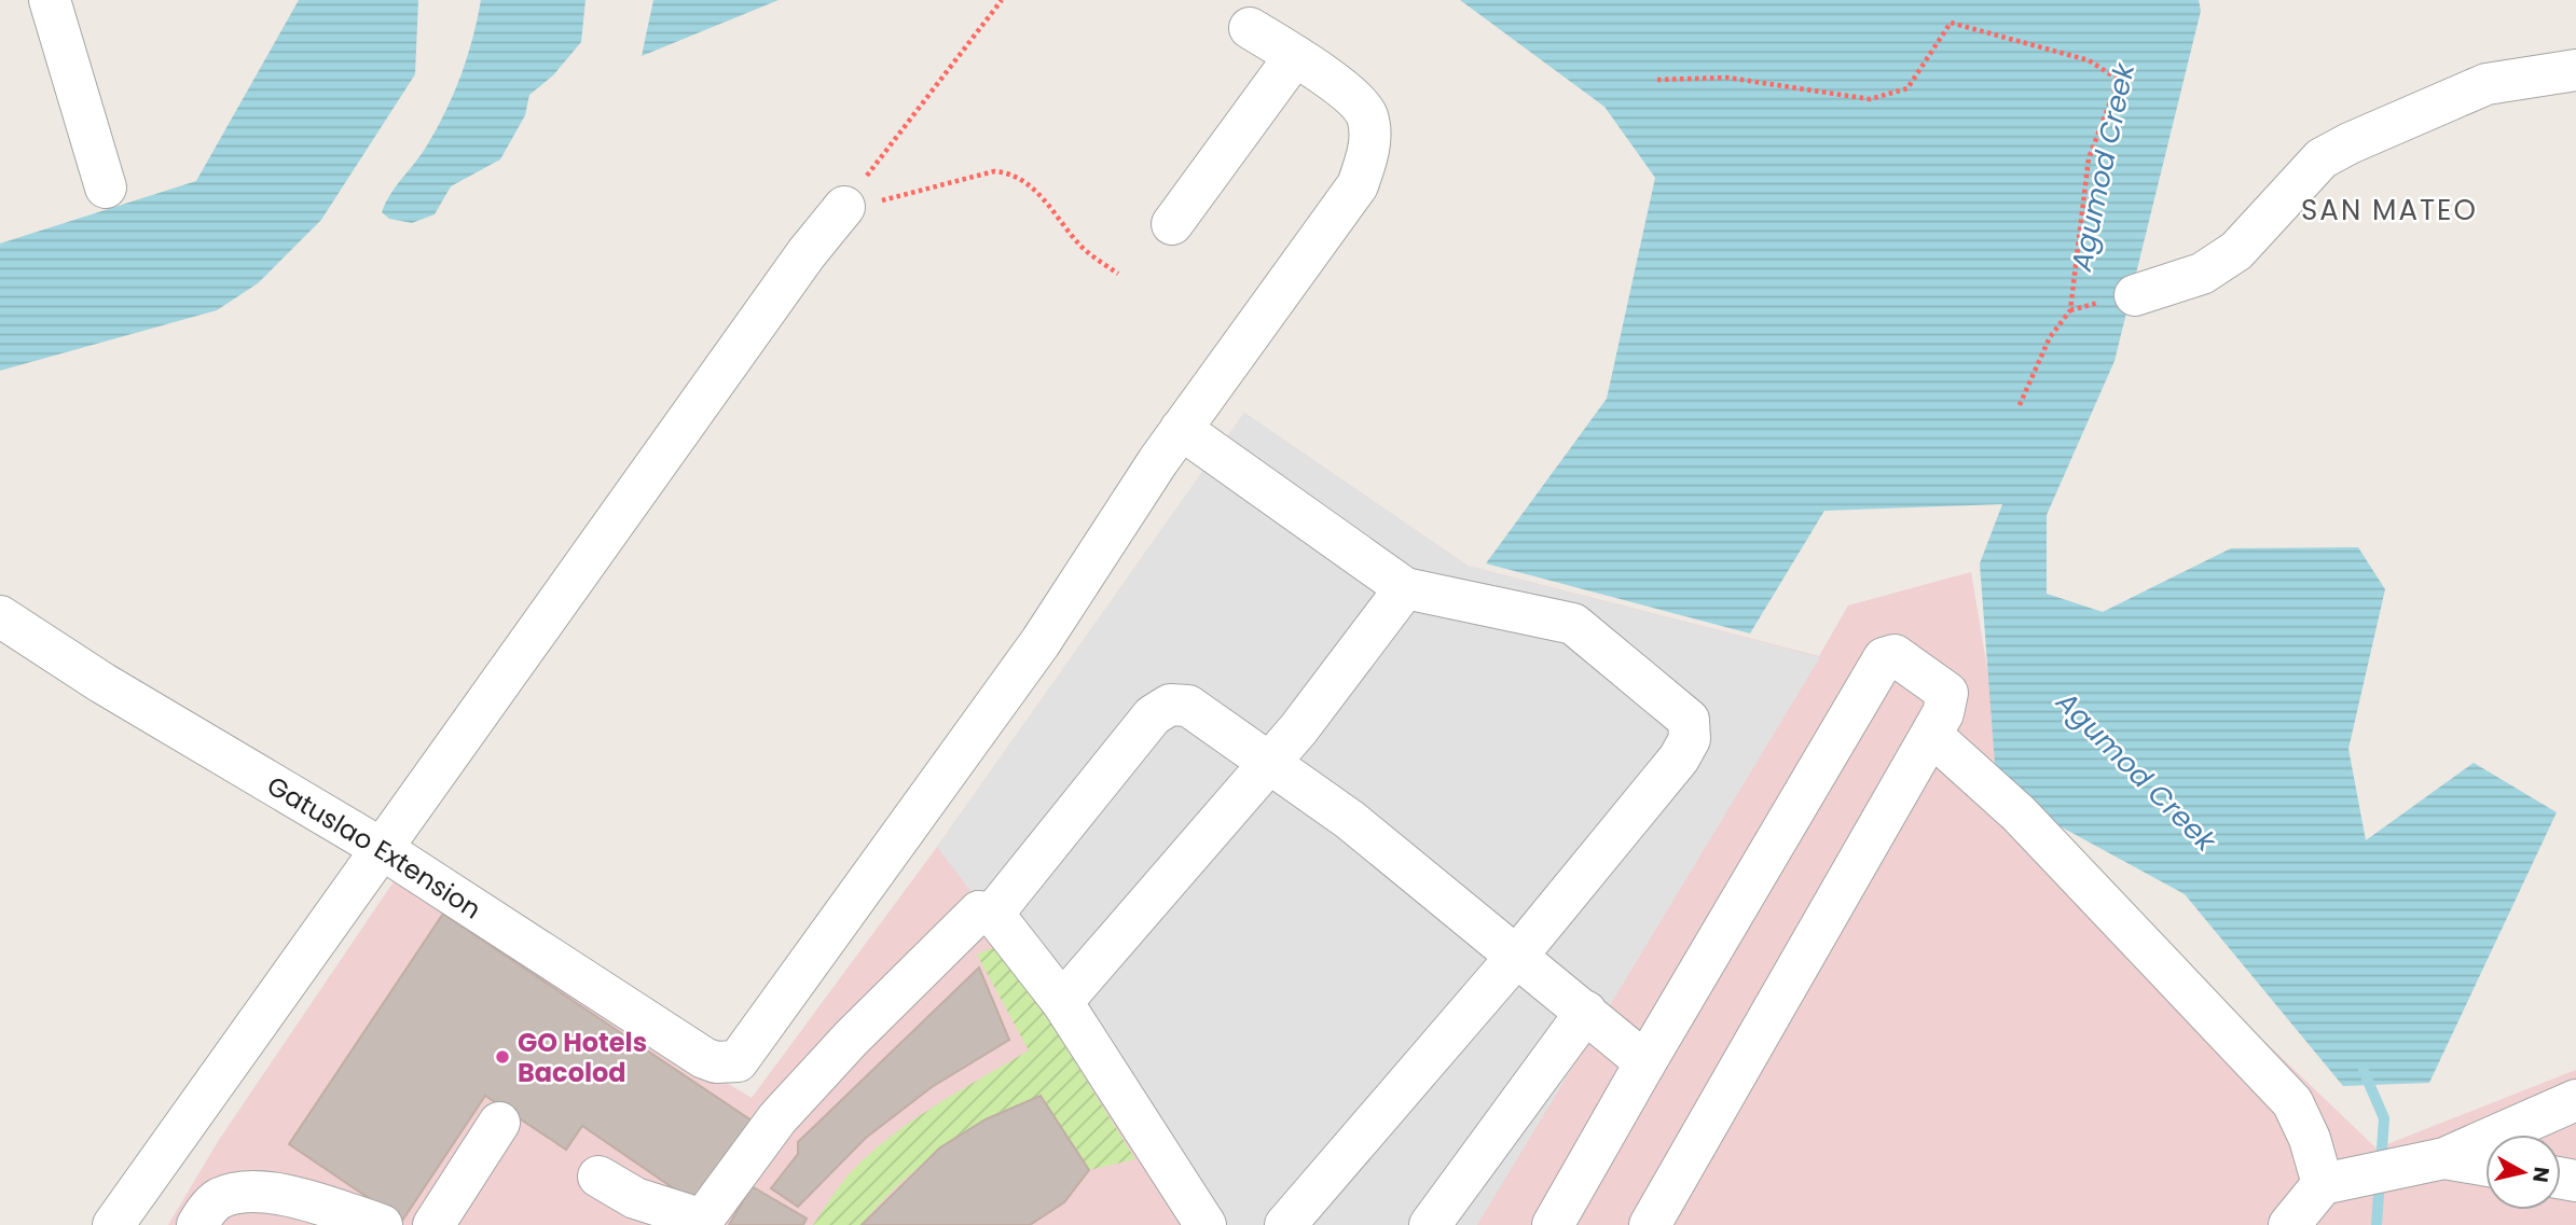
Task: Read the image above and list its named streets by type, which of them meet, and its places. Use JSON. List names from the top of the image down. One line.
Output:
{"streets":{"street":["Gatuslao Extension"]},"districts":["SAN MATEO"],"water":["Agumod Creek"],"places":["GO Hotels Bacolod"],"north":"right"}
